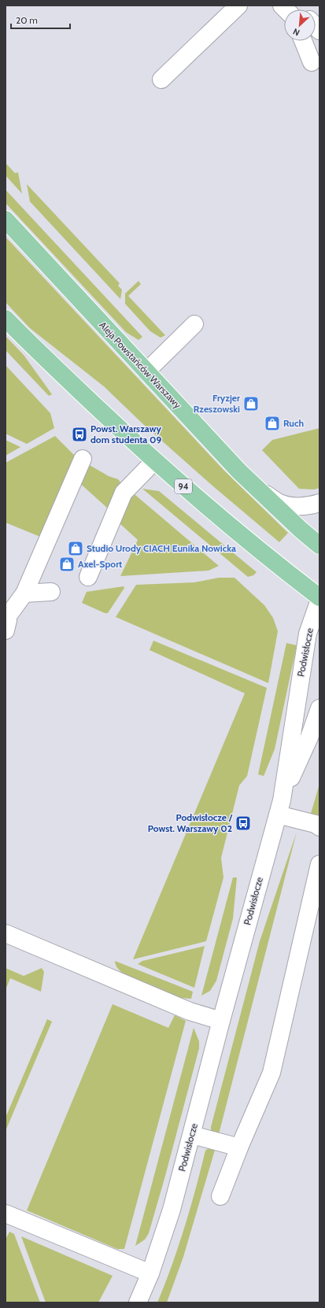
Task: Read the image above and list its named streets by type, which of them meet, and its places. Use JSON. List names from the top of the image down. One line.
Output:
{"streets":{"main road":["Aleja Powstańców Warszawy","94"],"street":["Podwisłocze"]},"crossings":[["94","Podwisłocze"]],"places":{"shop":["Fryzjer Rzeszowski","Ruch","Studio Urody CIACH Eunika Nowicka","Axel-Sport"],"bus stop":["Powst. Warszawy dom studenta 09","Podwisłocze / Powst. Warszawy 02"]},"scale_bar":"20 m","north":"bottom left"}
